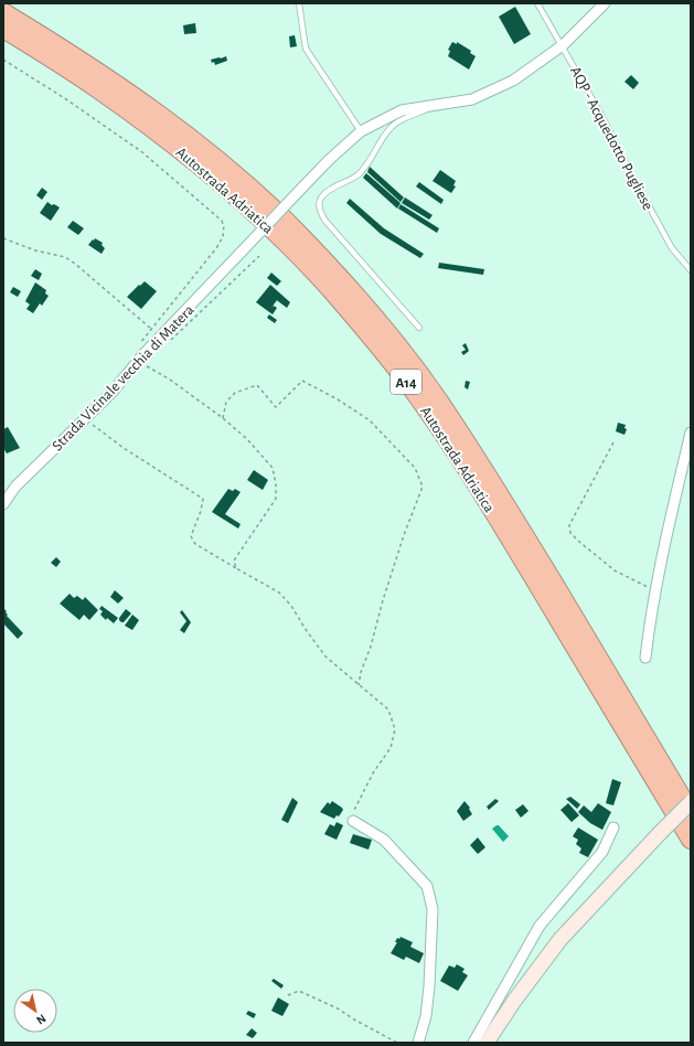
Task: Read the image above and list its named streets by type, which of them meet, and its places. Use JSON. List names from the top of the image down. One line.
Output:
{"streets":{"highway":["Autostrada Adriatica","A14"],"street":["Strada Vicinale vecchia di Matera"],"lane":["AQP - Acquedotto Pugliese"]},"north":"bottom right"}
